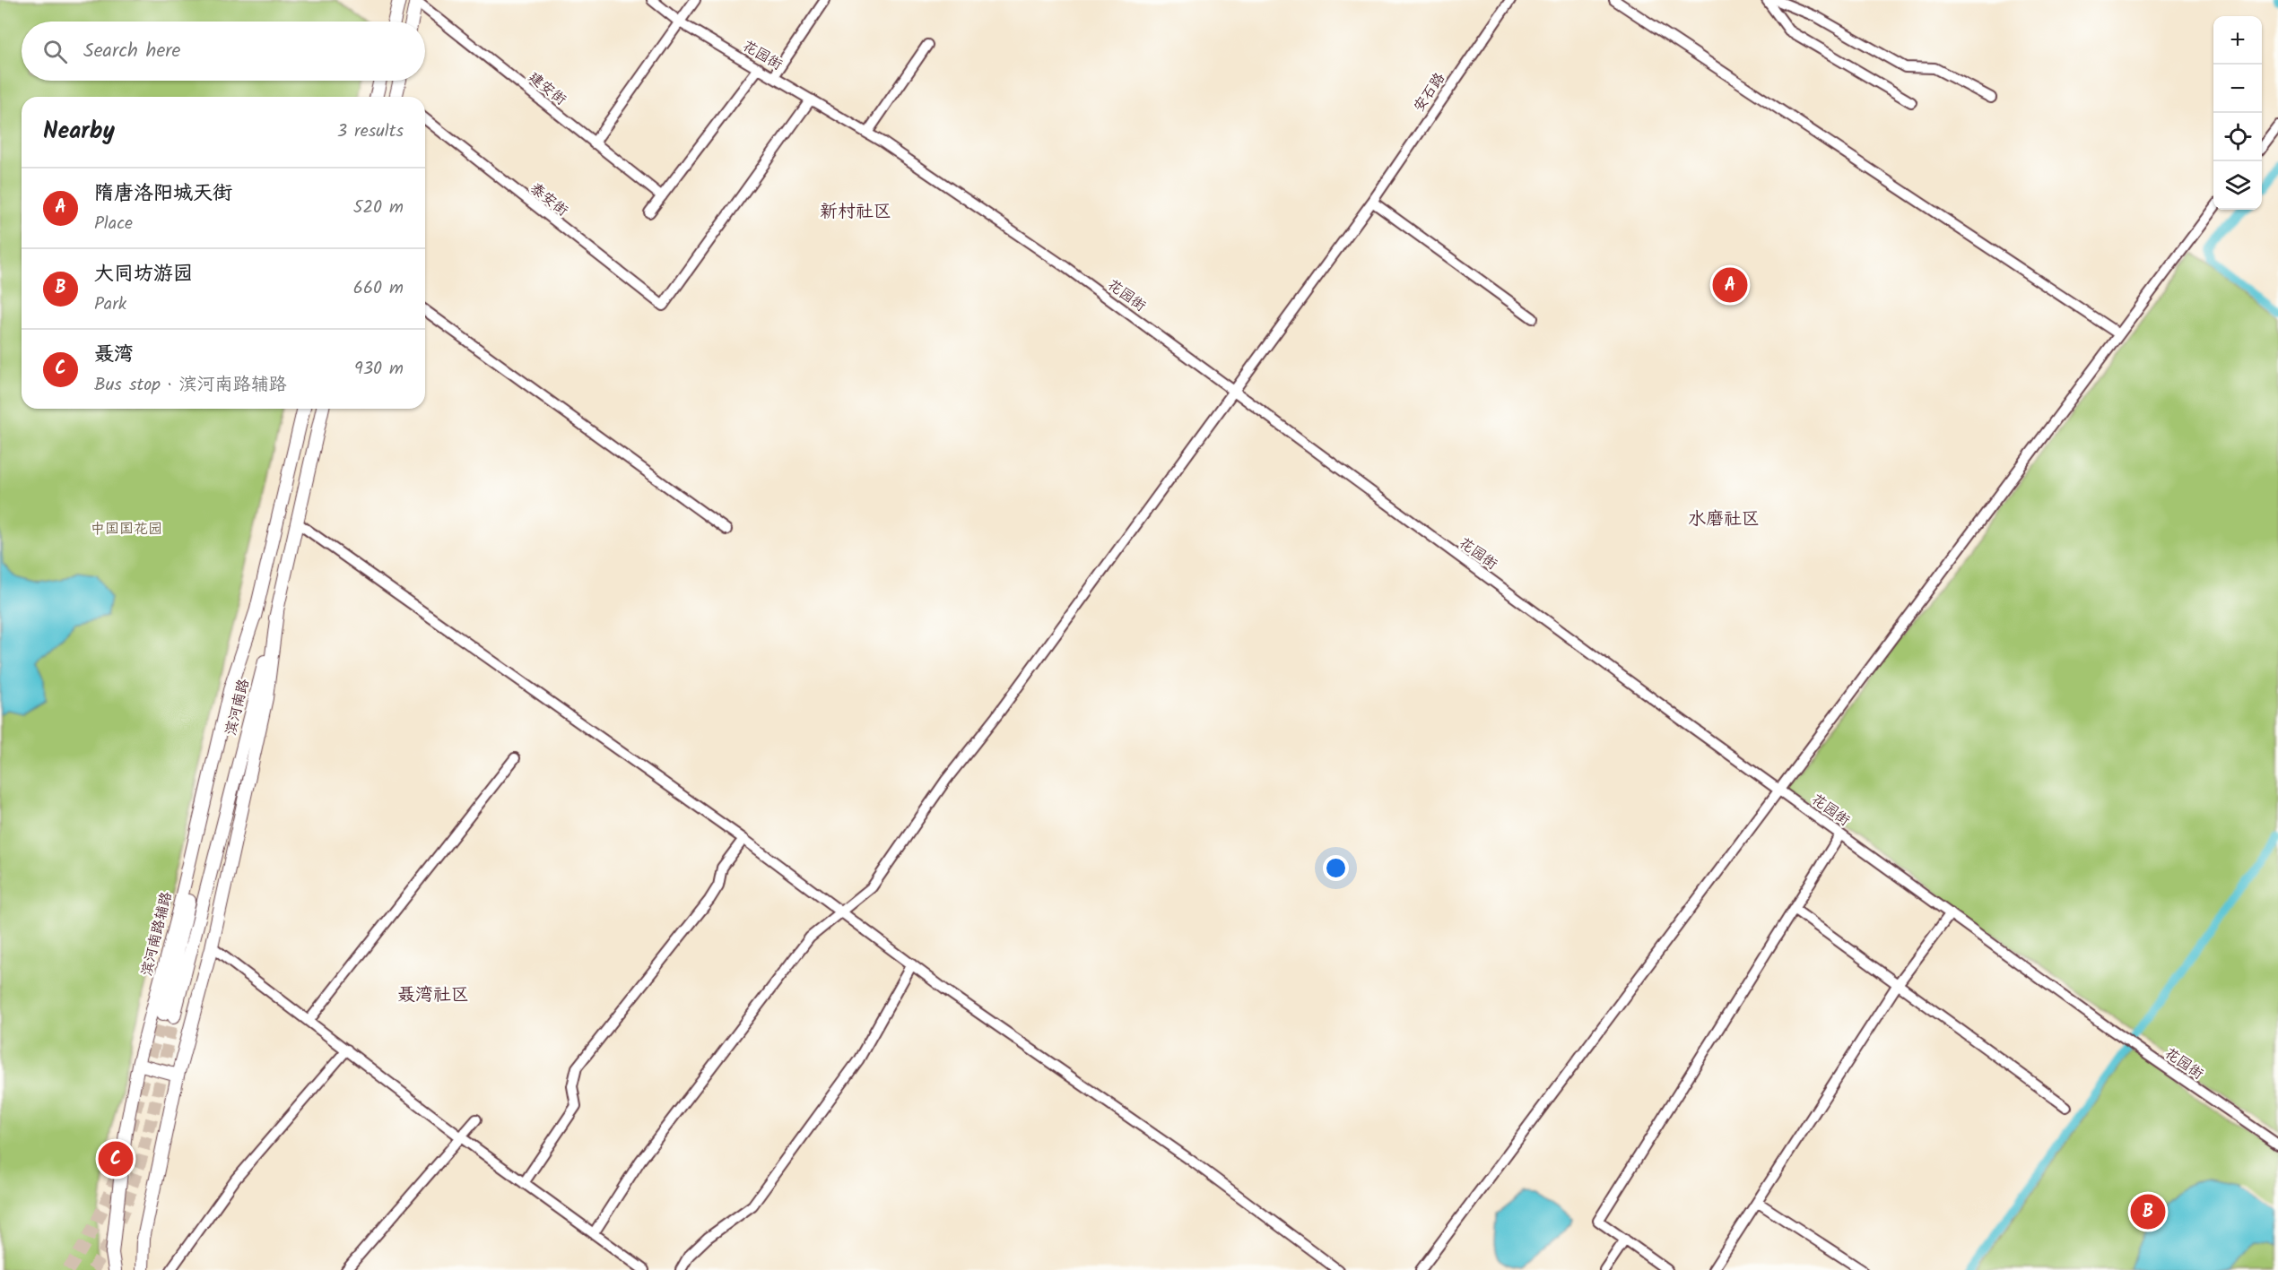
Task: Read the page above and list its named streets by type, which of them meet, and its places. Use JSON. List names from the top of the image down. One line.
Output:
{"streets":{"main road":["滨河南路","滨河南路辅路"],"street":["花园街","建安街","安石路","泰安街"]},"crossings":[["花园街","安石路"],["花园街","泰安街"],["滨河南路","滨河南路辅路"]],"districts":["新村社区","水磨社区","聂湾社区"],"parks":["中国国花园"],"page":{"map_buttons":["+","−"],"search":"Search here","heading":["Nearby","3 results"],"list":[{"mark":"A","name":"隋唐洛阳城天街","note":"Place","value":"520 m"},{"mark":"B","name":"大同坊游园","note":"Park","value":"660 m"},{"mark":"C","name":"聂湾","note":"Bus stop · 滨河南路辅路","value":"930 m"}],"pins":["A","C","B"]}}
